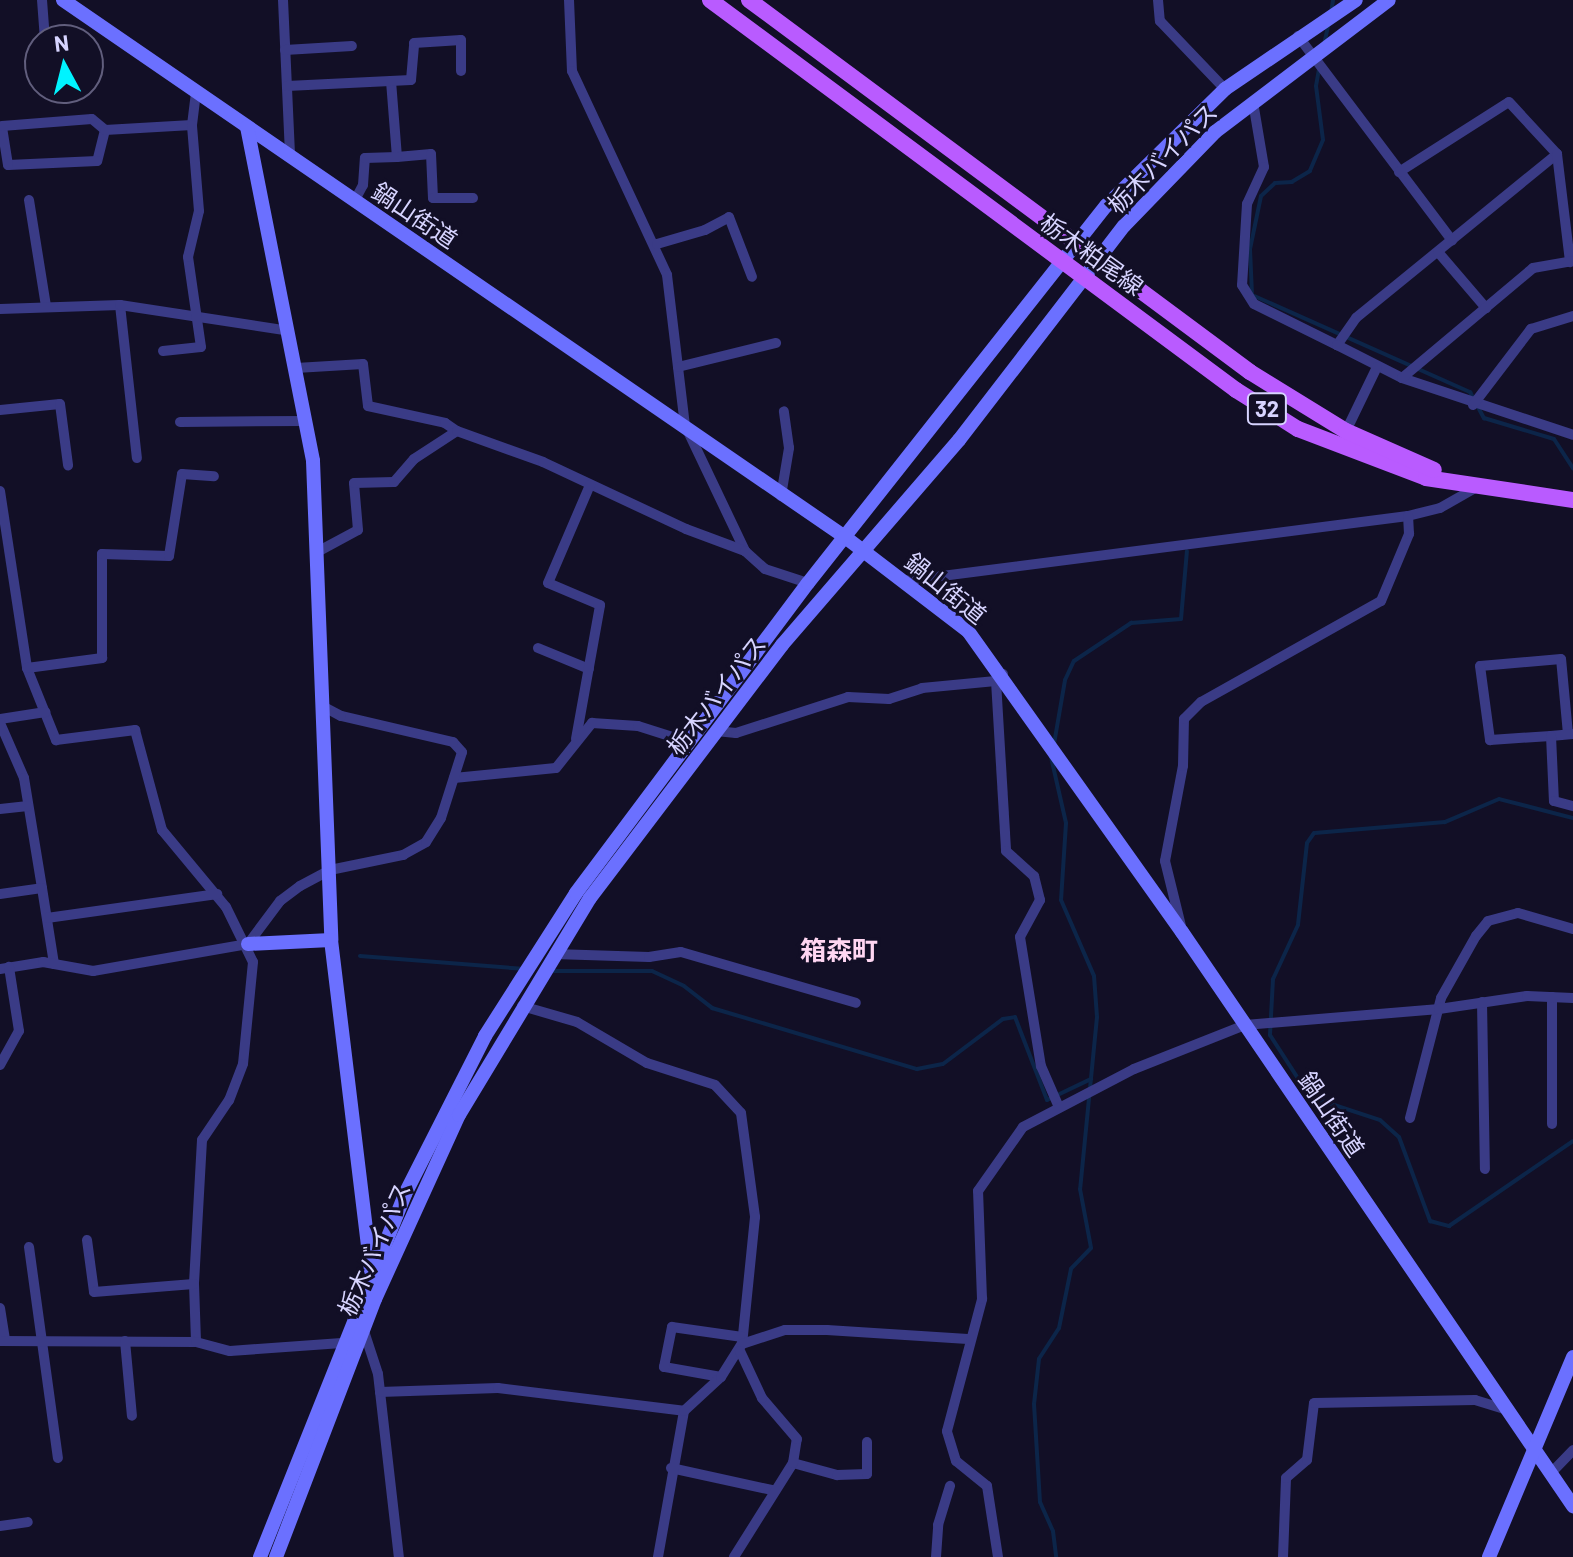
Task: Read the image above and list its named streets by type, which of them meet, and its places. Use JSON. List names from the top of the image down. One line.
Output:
{"streets":{"main road":["栃木バイパス","鍋山街道","栃木粕尾線","32"]},"crossings":[["栃木バイパス","鍋山街道"],["栃木バイパス","栃木粕尾線"]],"districts":["箱森町"],"north":"top"}
